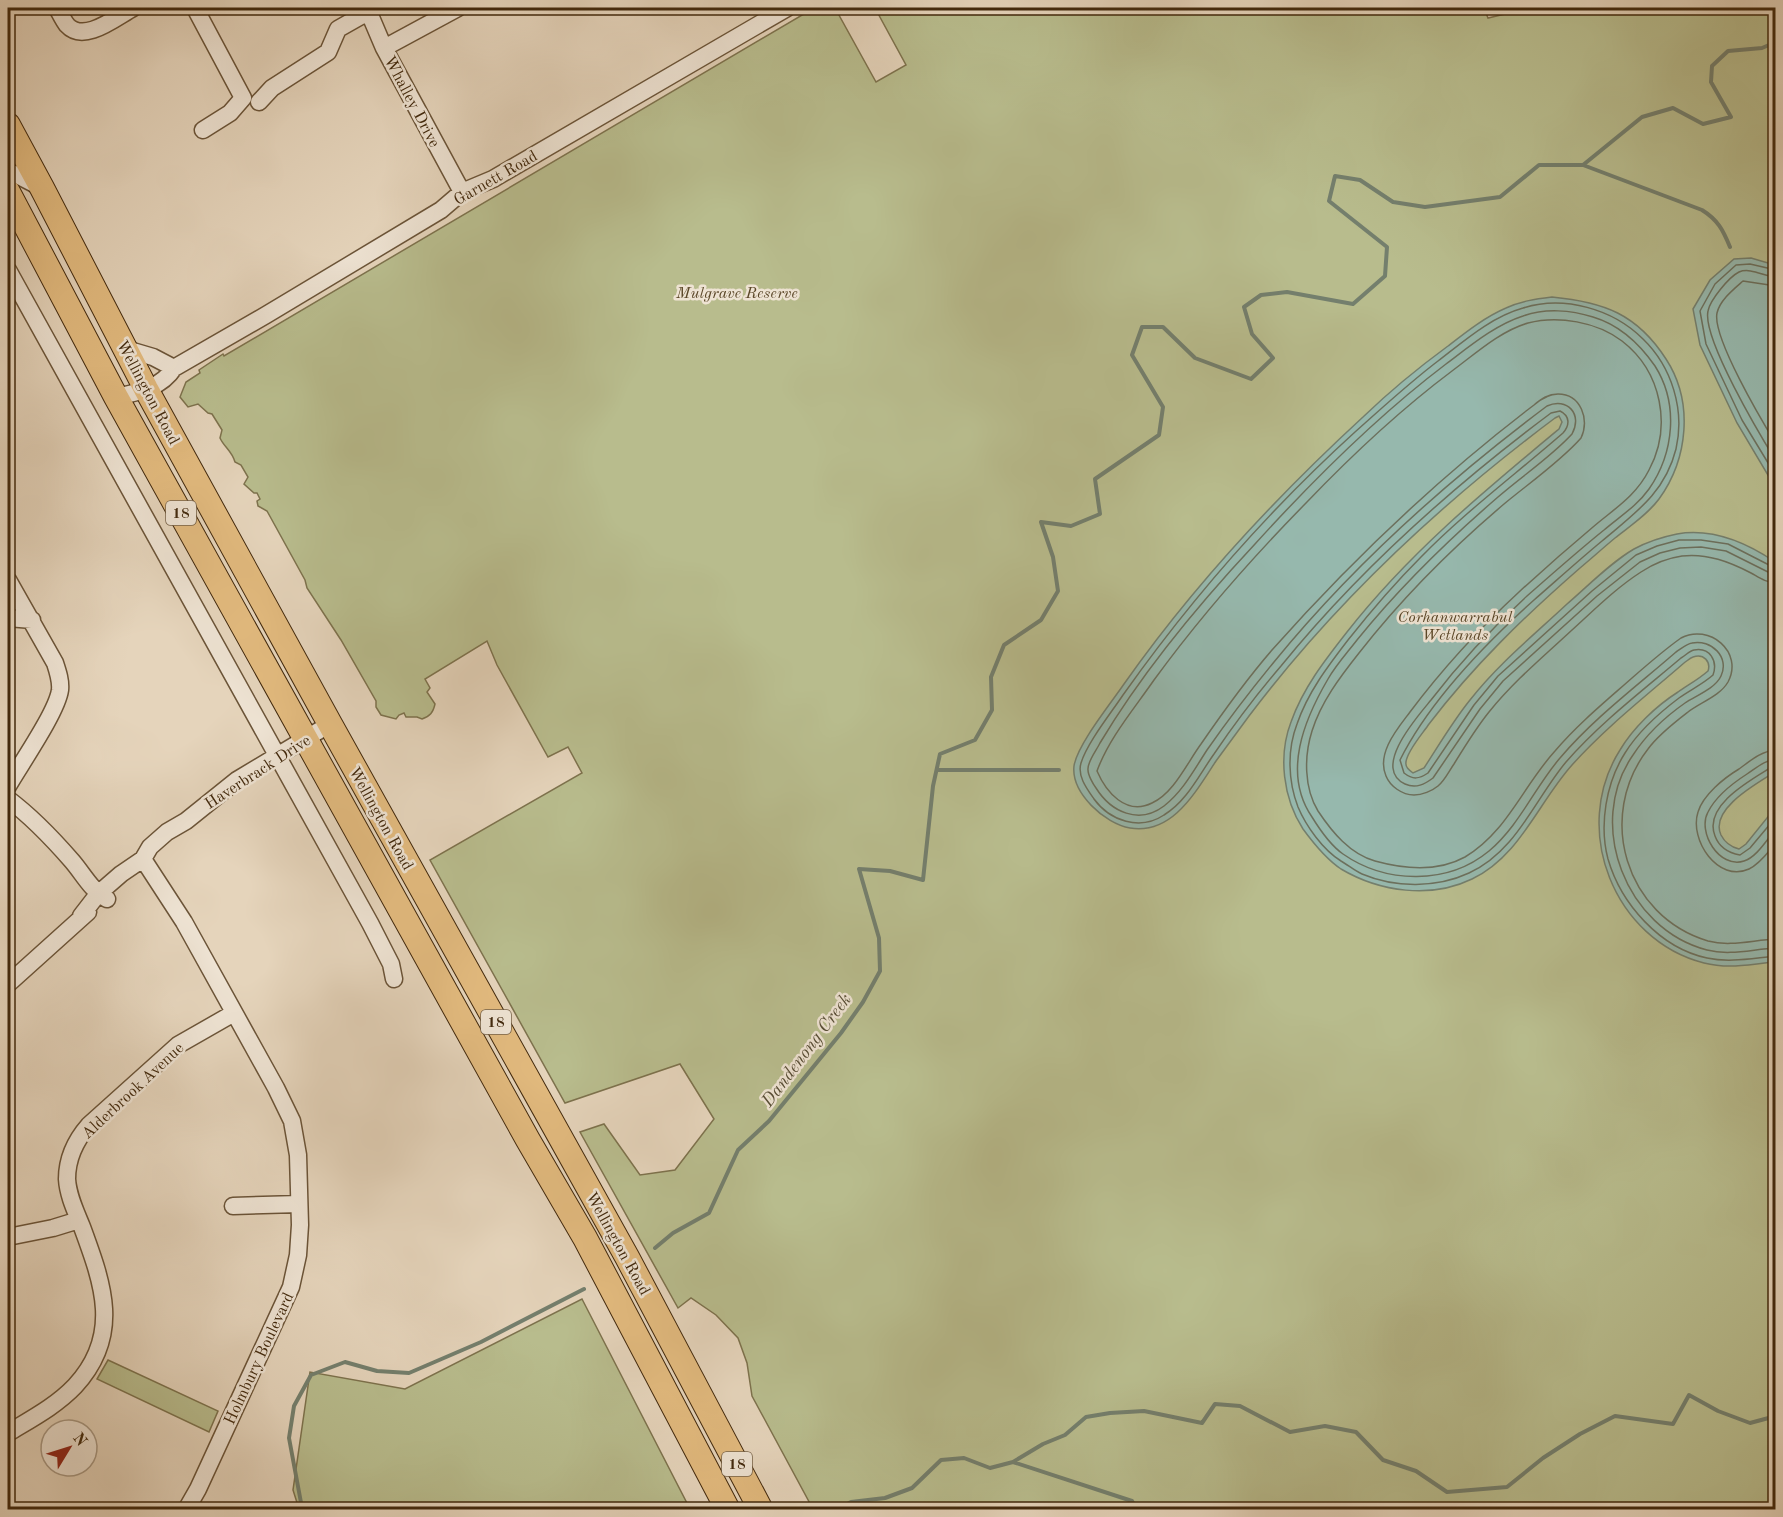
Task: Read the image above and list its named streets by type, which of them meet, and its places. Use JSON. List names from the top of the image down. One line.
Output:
{"streets":{"highway":["Wellington Road","18"],"street":["Whalley Drive","Garnett Road","Haverbrack Drive","Alderbrook Avenue","Holmbury Boulevard"]},"crossings":[["Whalley Drive","Garnett Road"],["Garnett Road","Wellington Road"],["Wellington Road","Haverbrack Drive"],["Haverbrack Drive","Holmbury Boulevard"],["Alderbrook Avenue","Holmbury Boulevard"]],"water":["Dandenong Creek"],"parks":["Mulgrave Reserve","Corhanwarrabul Wetlands"],"north":"top right"}
